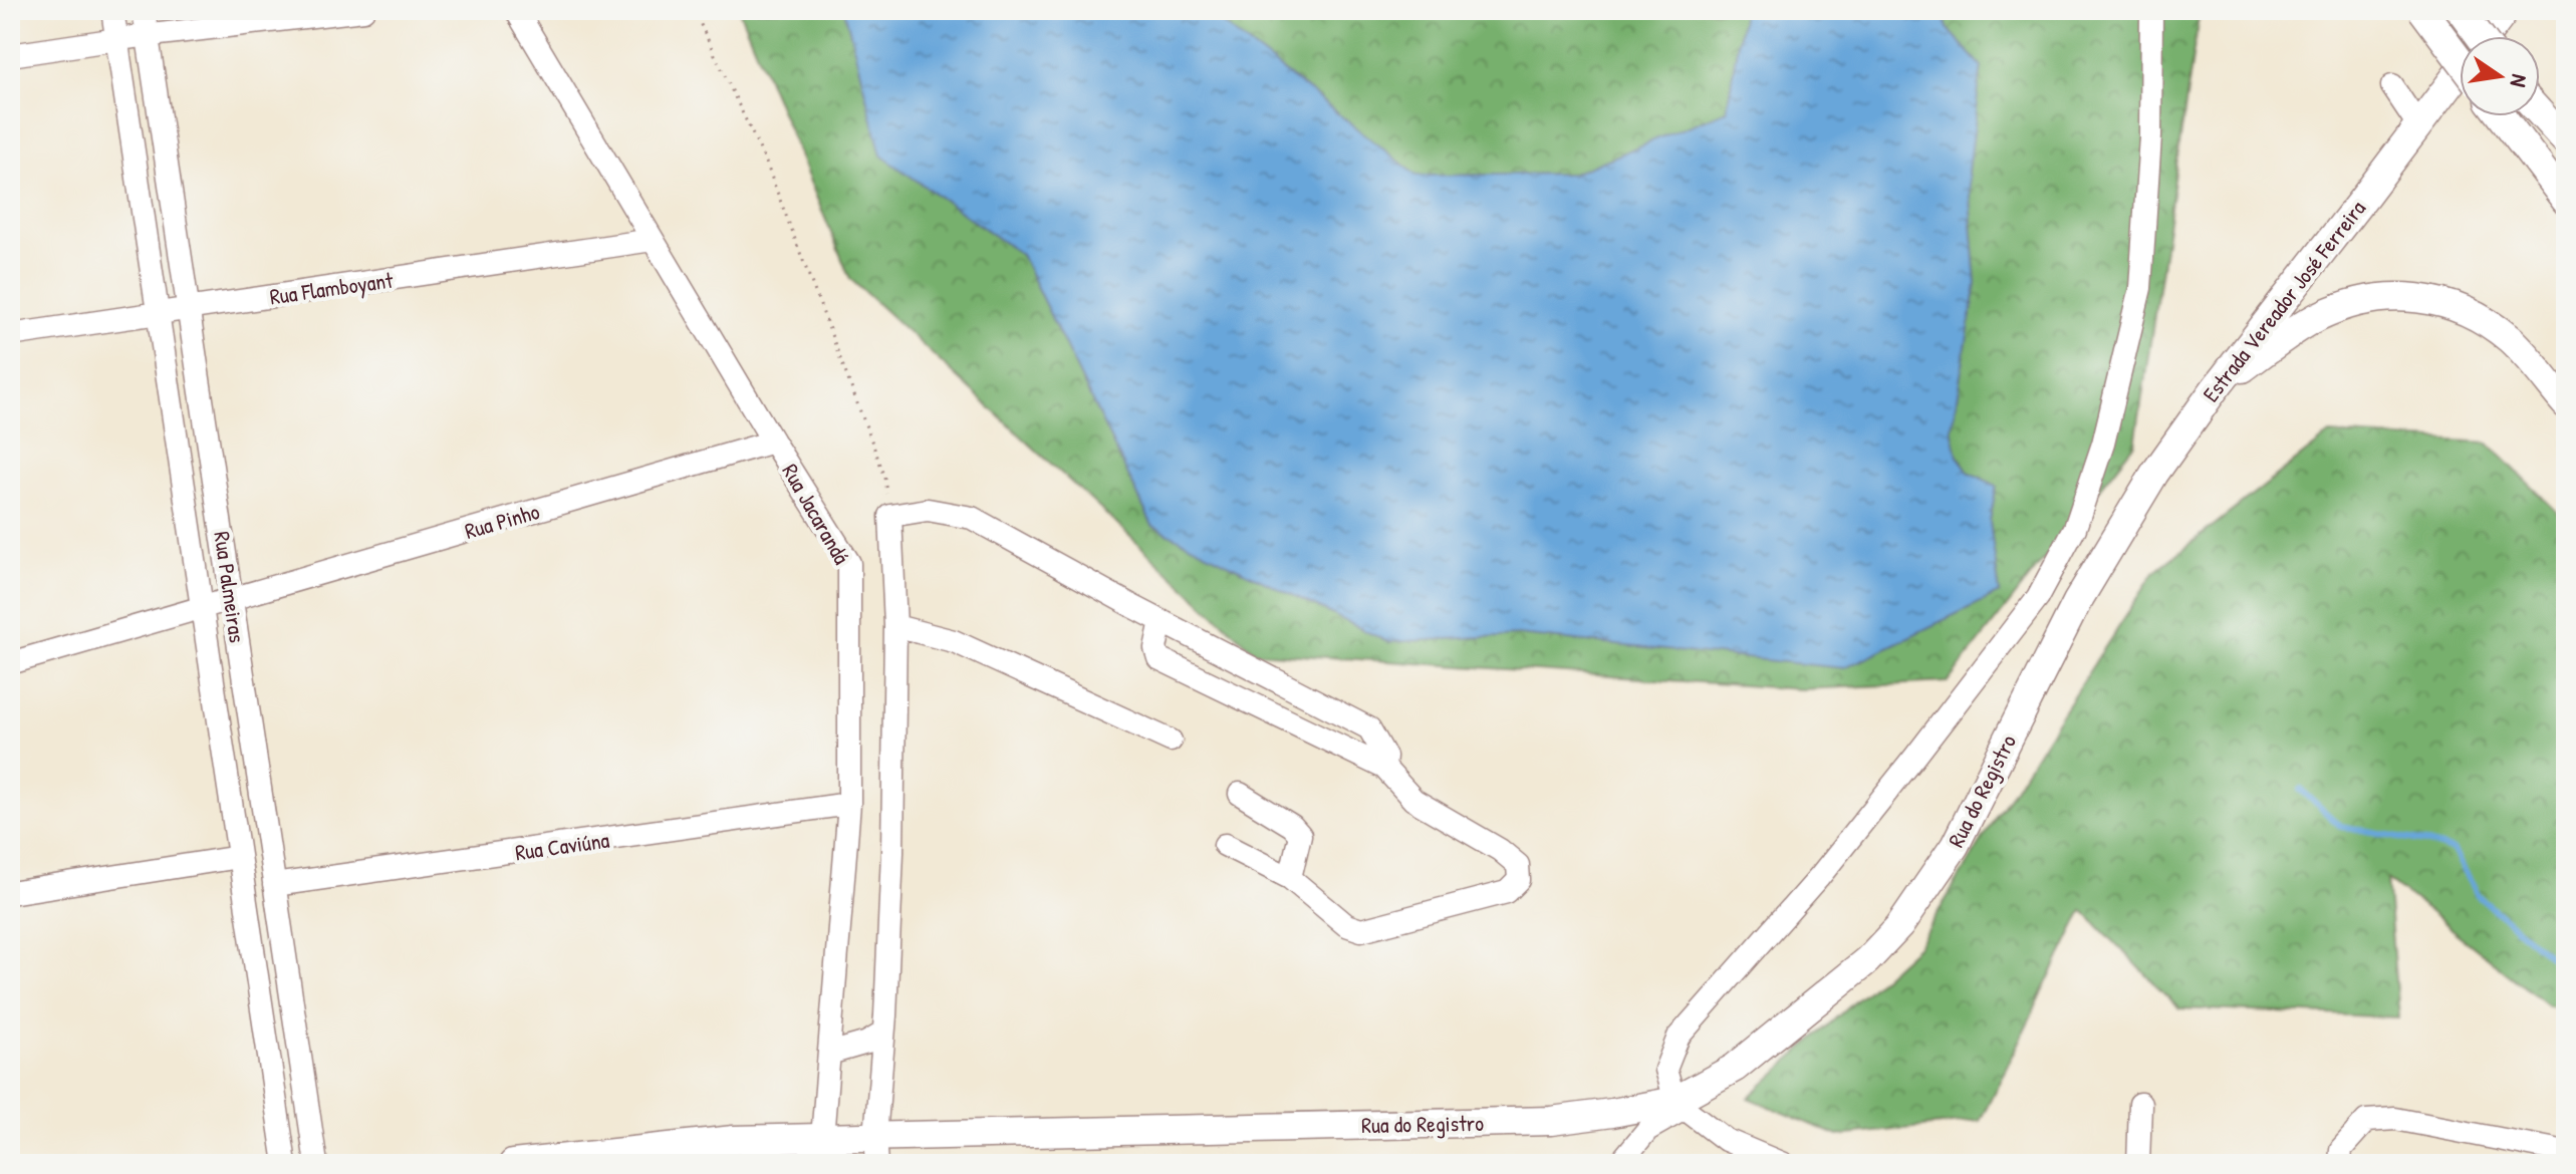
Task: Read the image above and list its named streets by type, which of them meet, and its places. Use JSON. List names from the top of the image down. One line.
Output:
{"streets":{"main road":["Estrada Vereador José Ferreira","Rua do Registro"],"street":["Rua Flamboyant","Rua Jacarandá","Rua Pinho","Rua Palmeiras","Rua Caviúna"]},"crossings":[["Rua Flamboyant","Rua Jacarandá"],["Rua Flamboyant","Rua Palmeiras"],["Estrada Vereador José Ferreira","Rua do Registro"],["Rua Jacarandá","Rua Pinho"],["Rua Jacarandá","Rua do Registro"],["Rua Jacarandá","Rua Caviúna"],["Rua Pinho","Rua Palmeiras"],["Rua Palmeiras","Rua Caviúna"]],"north":"right"}
